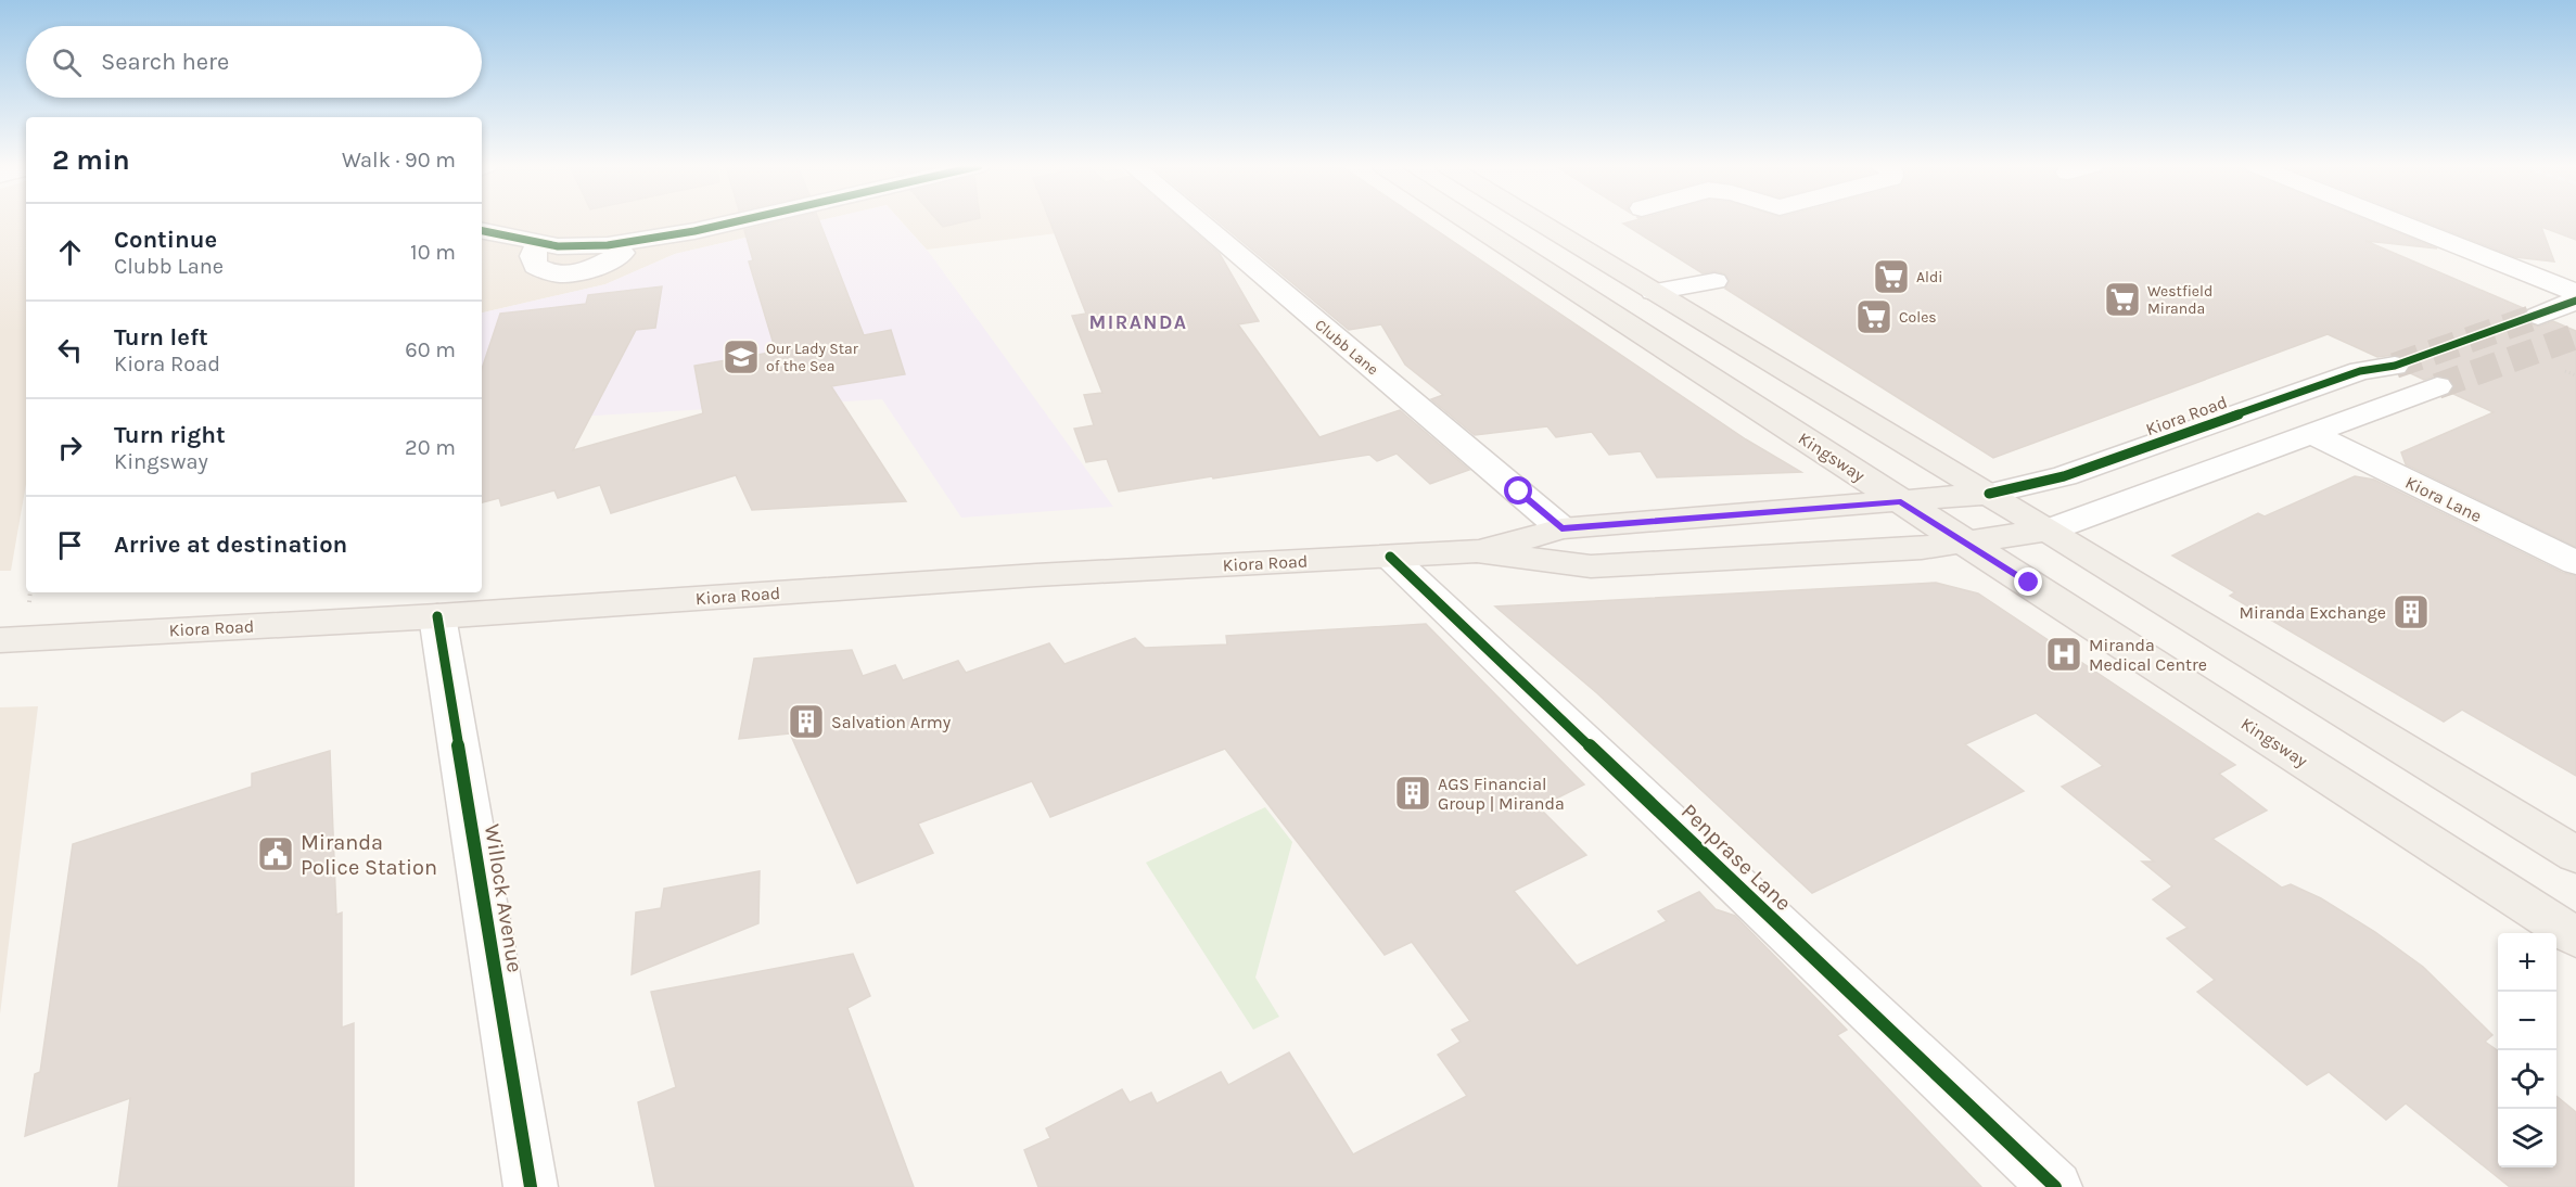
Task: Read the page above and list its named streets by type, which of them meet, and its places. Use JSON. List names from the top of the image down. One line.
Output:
{"streets":{"main road":["Kiora Road","Kingsway"],"street":["Clubb Lane","Kiora Lane","Penprase Lane","Willock Avenue"]},"crossings":[["Clubb Lane","Kiora Road"],["Kiora Road","Kingsway"],["Kiora Road","Kiora Lane"],["Kiora Road","Penprase Lane"],["Kiora Road","Willock Avenue"]],"districts":["MIRANDA"],"places":{"supermarket":["Aldi","Westfield Miranda","Coles"],"school or university":["Our Lady Star of the Sea"],"building":["Miranda Exchange","Salvation Army","AGS Financial Group | Miranda"],"hospital":["Miranda Medical Centre"],"public building":["Miranda Police Station"]},"page":{"search":"Search here","heading":["2 min","Walk · 90 m"],"list":[["Continue","Clubb Lane","10 m"],["Turn left","Kiora Road","60 m"],["Turn right","Kingsway","20 m"],"Arrive at destination"],"map_buttons":["+","−"]}}
